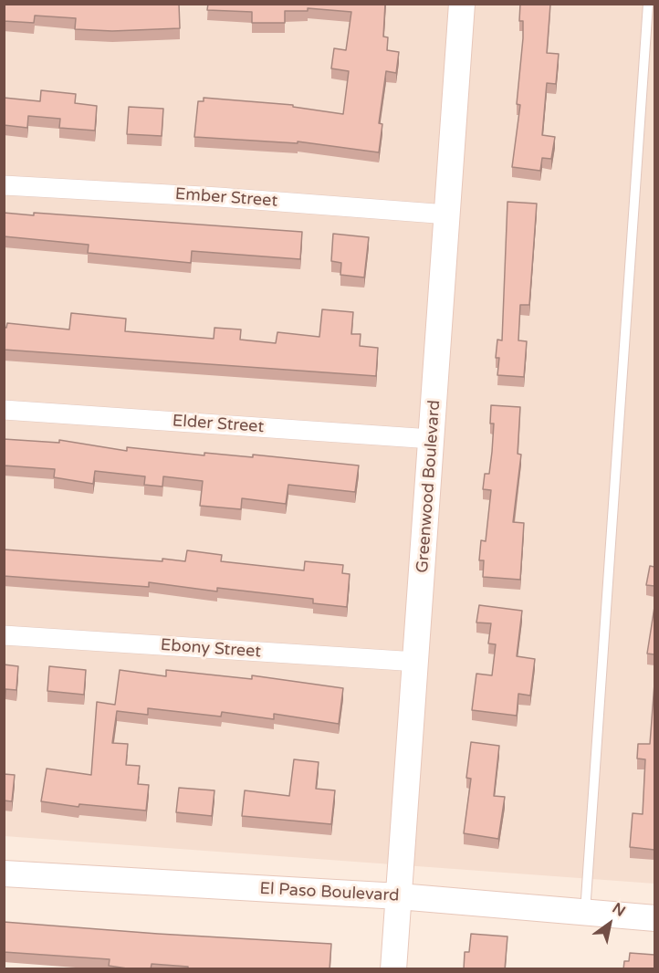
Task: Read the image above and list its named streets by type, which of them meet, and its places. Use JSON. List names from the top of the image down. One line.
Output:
{"streets":{"street":["Ember Street","Elder Street","Greenwood Boulevard","Ebony Street","El Paso Boulevard"]},"crossings":[["Ember Street","Greenwood Boulevard"],["Elder Street","Greenwood Boulevard"],["Greenwood Boulevard","Ebony Street"],["Greenwood Boulevard","El Paso Boulevard"]],"north":"top right"}
